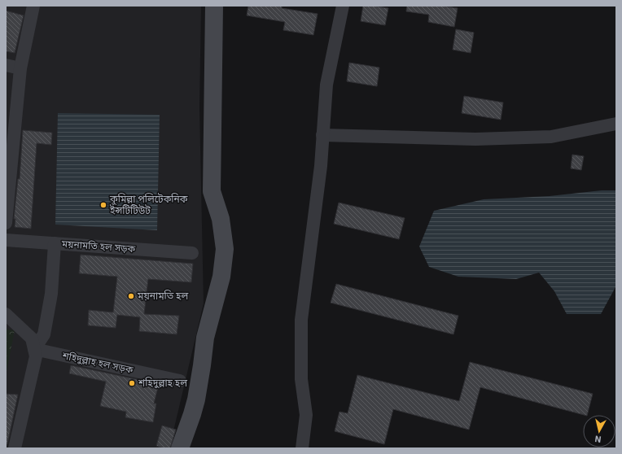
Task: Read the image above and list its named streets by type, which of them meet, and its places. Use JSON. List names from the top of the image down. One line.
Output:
{"streets":{"street":["ময়নামতি হল সড়ক","শহিদুল্লাহ হল সড়ক"]},"places":["কুমিল্লা পলিটেকনিক ইন্সটিটিউট","ময়নামতি হল","শহিদুল্লাহ হল"],"north":"bottom"}
